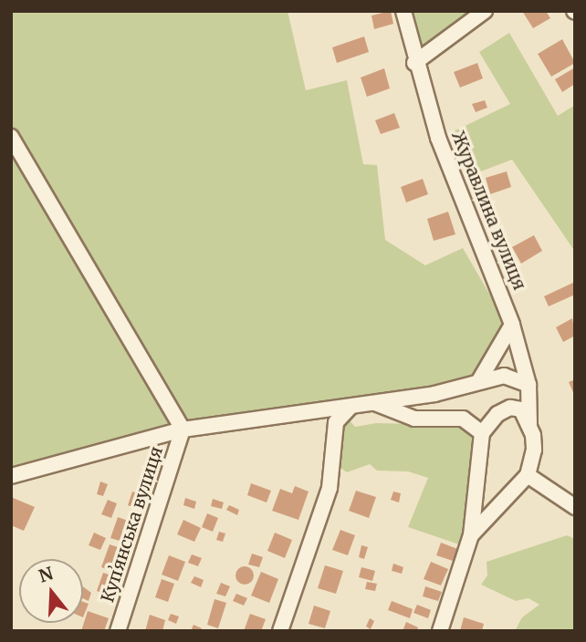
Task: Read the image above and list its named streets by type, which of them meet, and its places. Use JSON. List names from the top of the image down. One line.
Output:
{"streets":{"street":["Журавлина вулиця","Купʼянська вулиця"]},"north":"top"}
